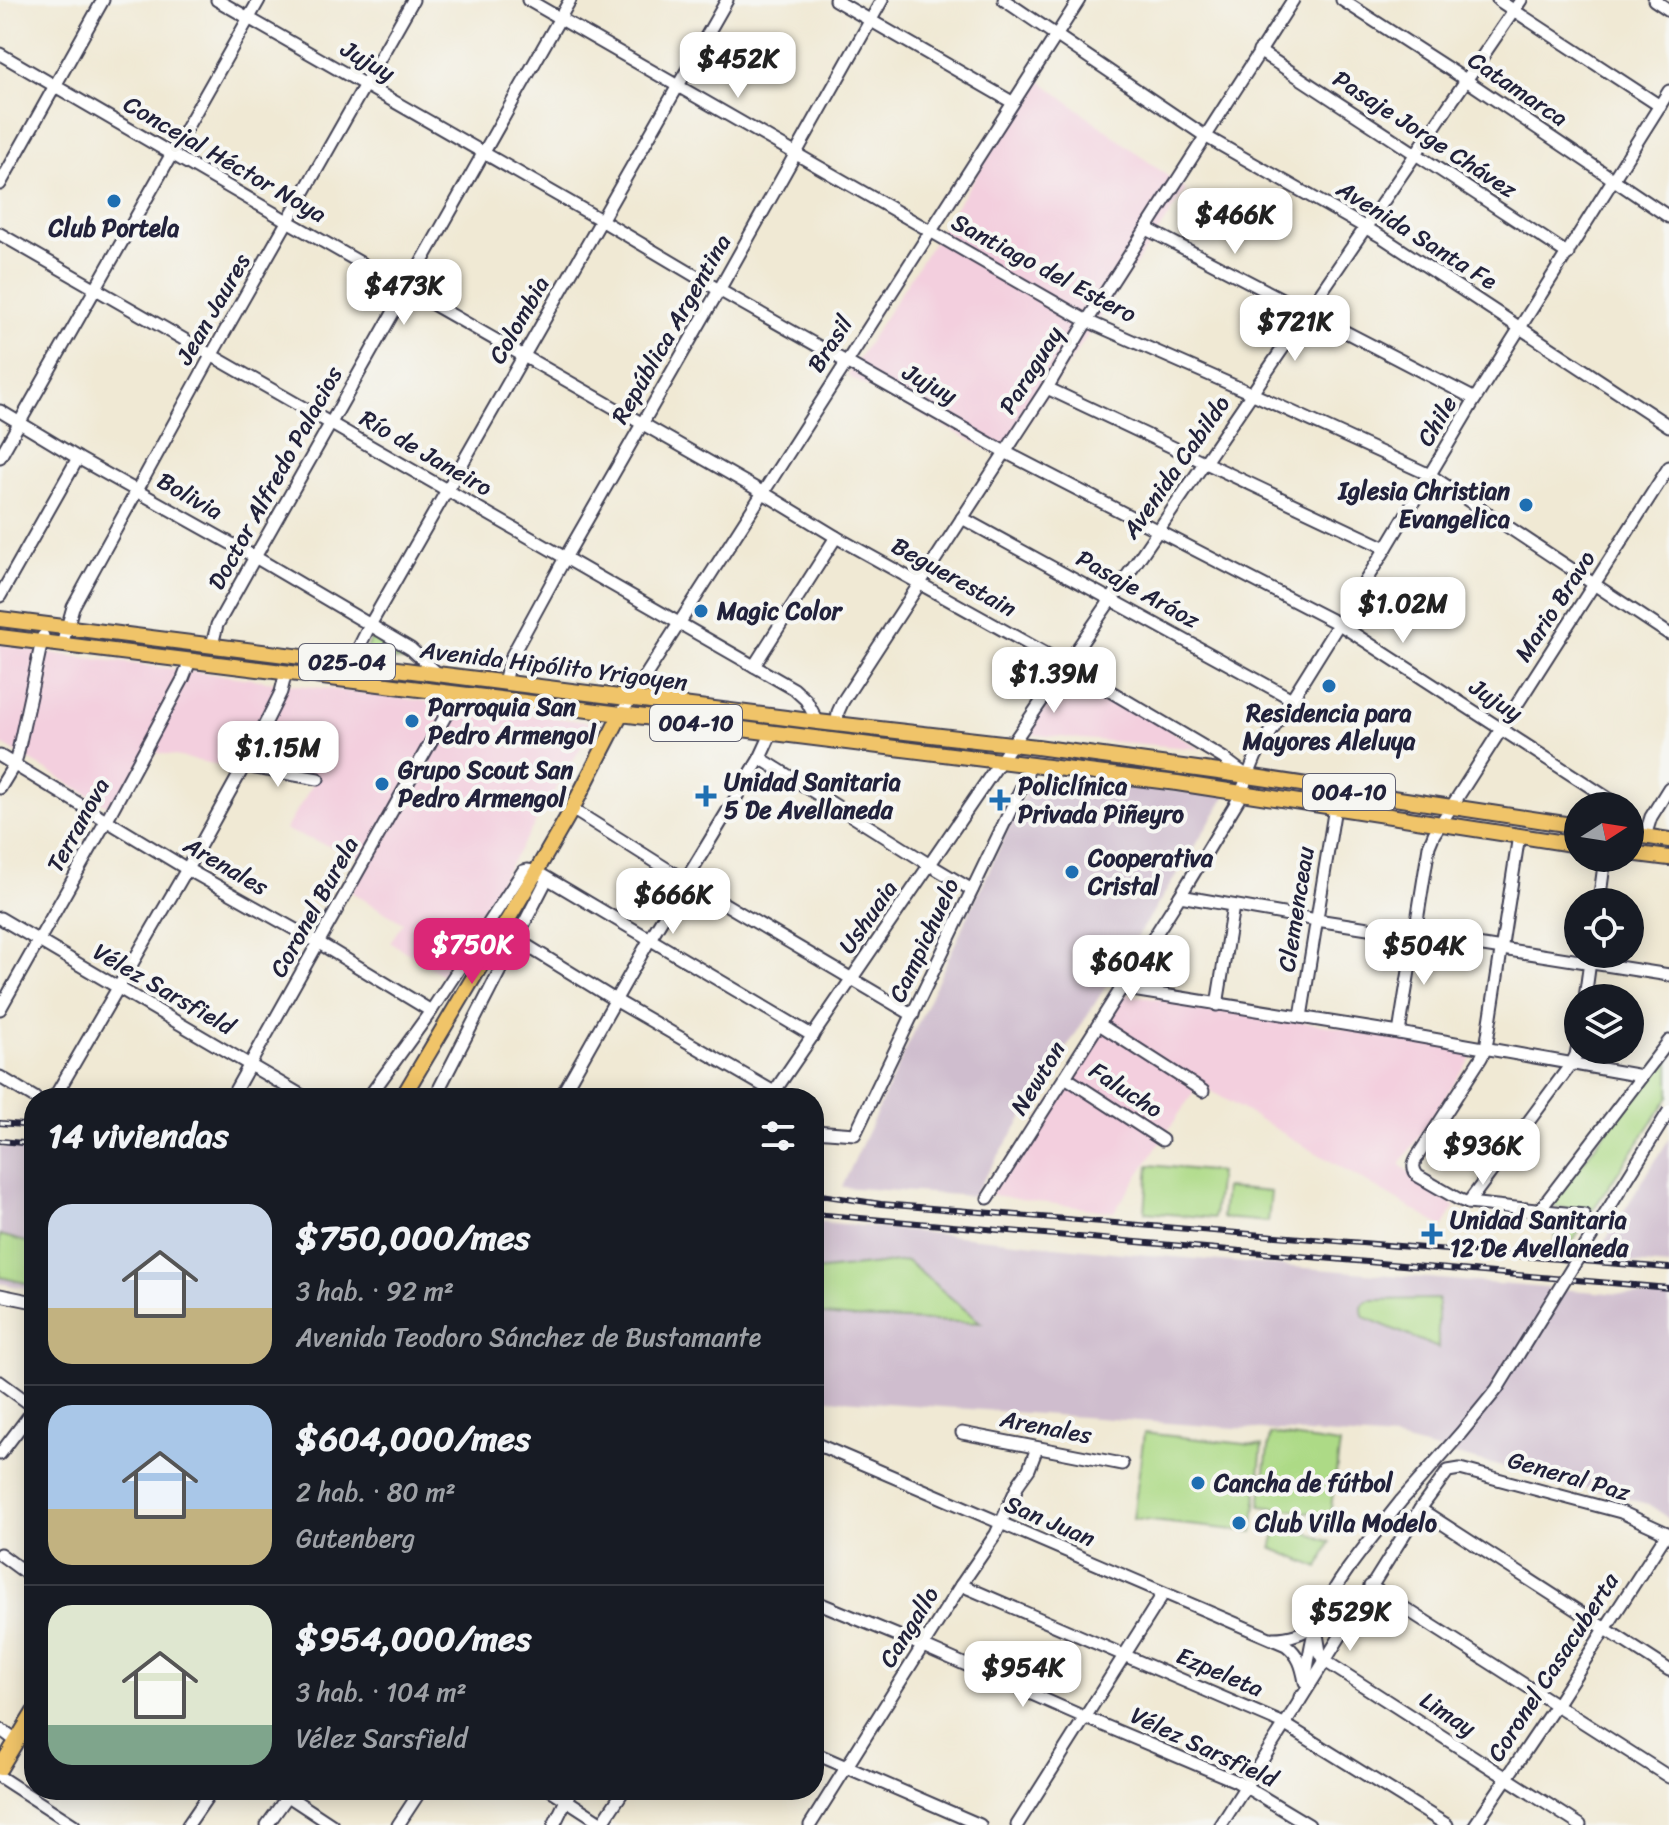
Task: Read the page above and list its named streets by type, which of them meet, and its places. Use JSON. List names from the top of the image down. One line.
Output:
{"streets":{"main road":["025-04","Avenida Hipólito Yrigoyen","004-10"],"street":["Jujuy","Catamarca","Pasaje Jorge Chávez","Concejal Héctor Noya","Avenida Santa Fe","Santiago del Estero","Jean Jaures","Colombia","República Argentina","Brasil","Paraguay","Chile","Río de Janeiro","Avenida Cabildo","Doctor Alfredo Palacios","Bolivia","Beguerestain","Pasaje Aráoz","Mario Bravo","Terranova","Arenales","Coronel Burela","Clemenceau","Ushuaia","Campichuelo","Vélez Sarsfield","Newton","Falucho","General Paz","San Juan","Cangallo","Coronel Casacuberta","Ezpeleta","Limay"]},"crossings":[["Jujuy","Jean Jaures"],["Jujuy","Colombia"],["Jujuy","República Argentina"],["Jujuy","Brasil"],["Jujuy","Paraguay"],["Jujuy","Chile"],["Jujuy","Avenida Cabildo"],["Jujuy","Doctor Alfredo Palacios"],["Jujuy","Mario Bravo"],["Catamarca","Chile"],["Catamarca","Avenida Cabildo"],["Pasaje Jorge Chávez","Paraguay"],["Pasaje Jorge Chávez","Chile"],["Pasaje Jorge Chávez","Avenida Cabildo"],["Concejal Héctor Noya","Jean Jaures"],["Concejal Héctor Noya","Colombia"],["Concejal Héctor Noya","República Argentina"],["Concejal Héctor Noya","Brasil"],["Concejal Héctor Noya","Doctor Alfredo Palacios"],["Concejal Héctor Noya","Beguerestain"],["Avenida Santa Fe","Brasil"],["Avenida Santa Fe","Paraguay"],["Avenida Santa Fe","Chile"],["Avenida Santa Fe","Avenida Cabildo"],["Santiago del Estero","Colombia"],["Santiago del Estero","República Argentina"],["Santiago del Estero","Brasil"],["Santiago del Estero","Paraguay"],["Santiago del Estero","Chile"],["Santiago del Estero","Avenida Cabildo"],["Santiago del Estero","Doctor Alfredo Palacios"],["Santiago del Estero","Mario Bravo"],["Jean Jaures","Río de Janeiro"],["Jean Jaures","Bolivia"],["Jean Jaures","Avenida Hipólito Yrigoyen"],["Colombia","Río de Janeiro"],["Colombia","Bolivia"],["Colombia","Avenida Hipólito Yrigoyen"],["República Argentina","Río de Janeiro"],["República Argentina","Avenida Hipólito Yrigoyen"],["Brasil","Río de Janeiro"],["Brasil","Beguerestain"],["Brasil","Avenida Hipólito Yrigoyen"],["Paraguay","Beguerestain"],["Paraguay","Pasaje Aráoz"],["Paraguay","Avenida Hipólito Yrigoyen"],["Chile","Beguerestain"],["Chile","Pasaje Aráoz"],["Chile","Avenida Hipólito Yrigoyen"],["Chile","Newton"],["Río de Janeiro","Doctor Alfredo Palacios"],["Río de Janeiro","Avenida Hipólito Yrigoyen"],["Avenida Cabildo","Beguerestain"],["Avenida Cabildo","Pasaje Aráoz"],["Avenida Cabildo","Avenida Hipólito Yrigoyen"],["Avenida Cabildo","Ushuaia"],["Doctor Alfredo Palacios","Bolivia"],["Doctor Alfredo Palacios","Avenida Hipólito Yrigoyen"],["Bolivia","Avenida Hipólito Yrigoyen"],["Beguerestain","Avenida Hipólito Yrigoyen"],["Beguerestain","Newton"],["Mario Bravo","Avenida Hipólito Yrigoyen"],["Avenida Hipólito Yrigoyen","Terranova"],["Avenida Hipólito Yrigoyen","Coronel Burela"],["Avenida Hipólito Yrigoyen","Clemenceau"],["Avenida Hipólito Yrigoyen","Ushuaia"],["Avenida Hipólito Yrigoyen","Campichuelo"],["Avenida Hipólito Yrigoyen","Newton"],["Terranova","Arenales"],["Terranova","Vélez Sarsfield"],["Arenales","Coronel Burela"],["Arenales","Cangallo"],["Coronel Burela","Vélez Sarsfield"],["Vélez Sarsfield","Cangallo"],["Newton","Falucho"],["General Paz","Coronel Casacuberta"],["San Juan","Cangallo"],["Cangallo","Ezpeleta"],["Coronel Casacuberta","Limay"]],"places":{"other":["Club Portela","Iglesia Christian Evangelica","Magic Color","Residencia para Mayores Aleluya","Parroquia San Pedro Armengol","Grupo Scout San Pedro Armengol","Cooperativa Cristal","Cancha de fútbol","Club Villa Modelo"],"health":["Unidad Sanitaria 5 De Avellaneda","Policlínica Privada Piñeyro","Unidad Sanitaria 12 De Avellaneda"]},"north":"right","page":{"price":["$452K","$466K","$473K","$721K","$1.02M","$1.39M","$1.15M","$666K","$750K","$504K","$604K","$936K","$529K","$954K"],"heading":"14 viviendas","list":[{"name":"$750,000/mes","note":"3 hab. · 92 m² · Avenida Teodoro Sánchez de Bustamante"},{"name":"$604,000/mes","note":"2 hab. · 80 m² · Gutenberg"},{"name":"$954,000/mes","note":"3 hab. · 104 m² · Vélez Sarsfield"}]}}
